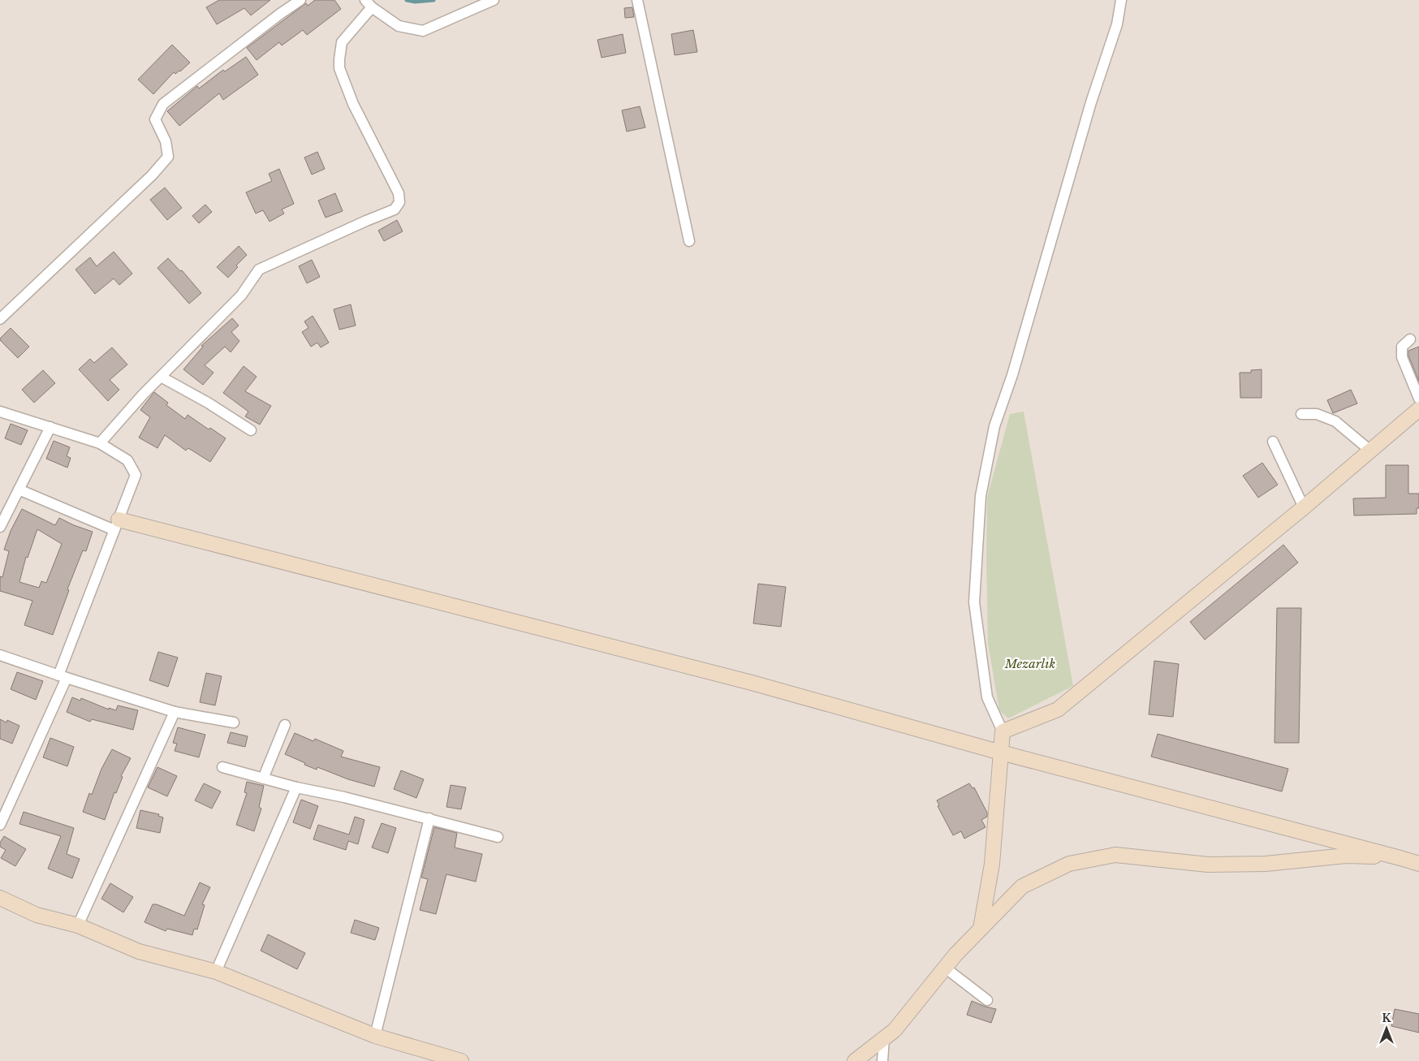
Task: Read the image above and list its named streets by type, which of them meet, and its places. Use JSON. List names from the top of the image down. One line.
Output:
{"parks":["Mezarlık"],"north":"top"}
